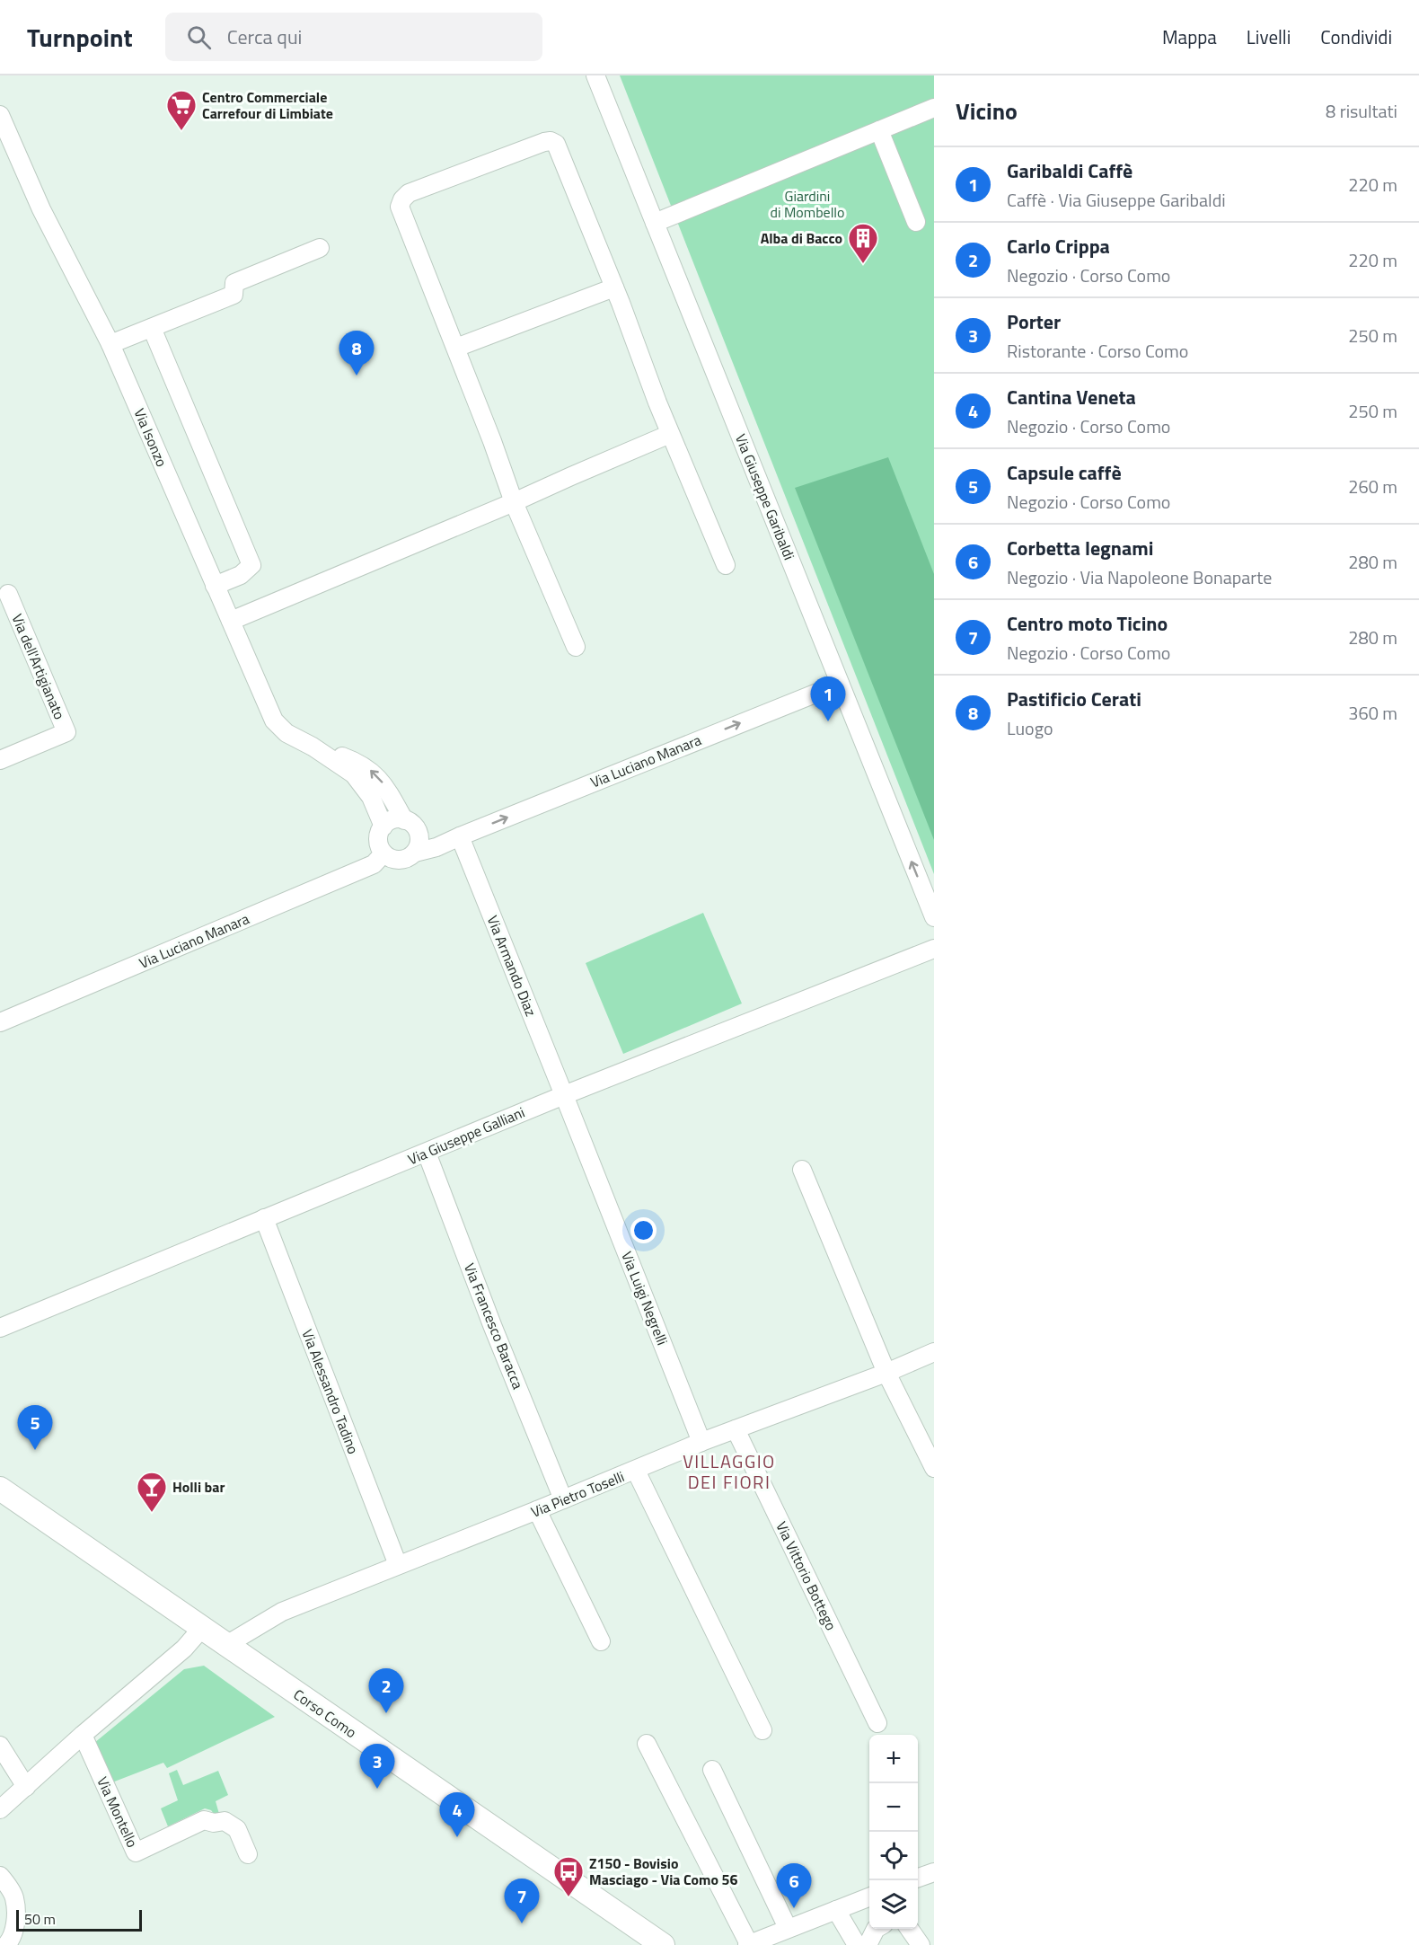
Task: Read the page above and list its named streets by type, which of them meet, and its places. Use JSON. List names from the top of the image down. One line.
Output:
{"streets":{"main road":["Corso Como"],"street":["Via Isonzo","Via Giuseppe Garibaldi","Via dell'Artigianato","Via Luciano Manara","Via Armando Diaz","Via Giuseppe Galliani","Via Luigi Negrelli","Via Francesco Baracca","Via Alessandro Tadino","Via Pietro Toselli","Via Vittorio Bottego","Via Montello"]},"crossings":[["Via Isonzo","Via Luciano Manara"],["Via Giuseppe Garibaldi","Via Luciano Manara"],["Via Luciano Manara","Via Armando Diaz"],["Via Armando Diaz","Via Giuseppe Galliani"],["Via Armando Diaz","Via Luigi Negrelli"],["Via Giuseppe Galliani","Via Luigi Negrelli"],["Via Giuseppe Galliani","Via Francesco Baracca"],["Via Giuseppe Galliani","Via Alessandro Tadino"],["Via Luigi Negrelli","Via Pietro Toselli"],["Via Francesco Baracca","Via Pietro Toselli"],["Via Alessandro Tadino","Via Pietro Toselli"],["Via Pietro Toselli","Via Vittorio Bottego"],["Via Pietro Toselli","Corso Como"]],"one_way":["Via Luciano Manara"],"districts":["VILLAGGIO DEI FIORI"],"parks":["Giardini di Mombello"],"places":{"supermarket":["Centro Commerciale Carrefour di Limbiate"],"building":["Alba di Bacco"],"bar":["Holli bar"],"bus stop":["Z150 - Bovisio Masciago - Via Como 56"]},"scale_bar":"50 m","page":{"header":"Turnpoint","search":"Cerca qui","nav":["Mappa","Livelli","Condividi"],"heading":["Vicino","8 risultati"],"list":[{"mark":"1","name":"Garibaldi Caffè","note":"Caffè · Via Giuseppe Garibaldi","value":"220 m"},{"mark":"2","name":"Carlo Crippa","note":"Negozio · Corso Como","value":"220 m"},{"mark":"3","name":"Porter","note":"Ristorante · Corso Como","value":"250 m"},{"mark":"4","name":"Cantina Veneta","note":"Negozio · Corso Como","value":"250 m"},{"mark":"5","name":"Capsule caffè","note":"Negozio · Corso Como","value":"260 m"},{"mark":"6","name":"Corbetta legnami","note":"Negozio · Via Napoleone Bonaparte","value":"280 m"},{"mark":"7","name":"Centro moto Ticino","note":"Negozio · Corso Como","value":"280 m"},{"mark":"8","name":"Pastificio Cerati","note":"Luogo","value":"360 m"}],"pins":["8","1","5","2","3","4","6","7"],"map_buttons":["+","−"],"scale":"50 m"}}
